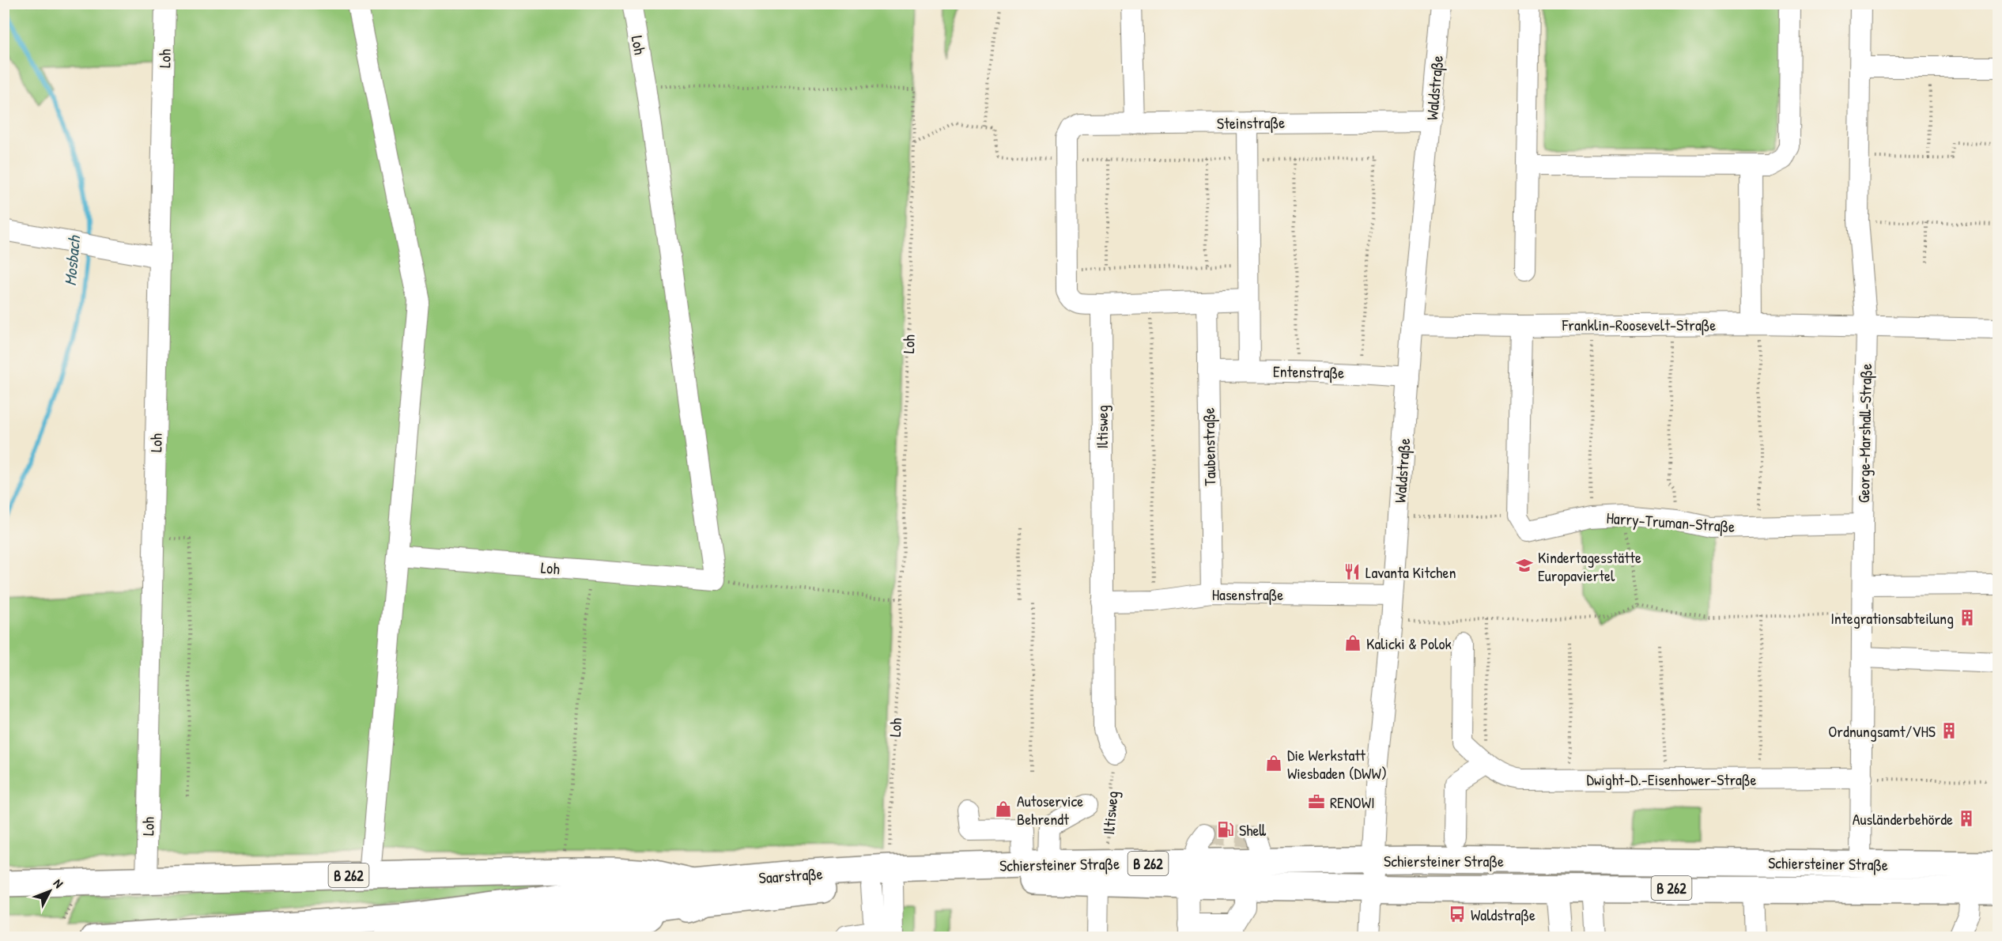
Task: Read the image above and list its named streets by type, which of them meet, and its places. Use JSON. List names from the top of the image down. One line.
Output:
{"streets":{"main road":["Schiersteiner Straße","B 262","Saarstraße"],"street":["Loh","Waldstraße","Steinstraße","Franklin-Roosevelt-Straße","Entenstraße","Iltisweg","George-Marshall-Straße","Taubenstraße","Harry-Truman-Straße","Hasenstraße","Dwight-D.-Eisenhower-Straße"]},"crossings":[["Loh","Schiersteiner Straße"],["Loh","B 262"],["Loh","Saarstraße"],["Waldstraße","Steinstraße"],["Waldstraße","Franklin-Roosevelt-Straße"],["Waldstraße","Entenstraße"],["Waldstraße","Hasenstraße"],["Waldstraße","Schiersteiner Straße"],["Franklin-Roosevelt-Straße","George-Marshall-Straße"],["Entenstraße","Taubenstraße"],["Iltisweg","Hasenstraße"],["George-Marshall-Straße","Harry-Truman-Straße"],["George-Marshall-Straße","Dwight-D.-Eisenhower-Straße"],["George-Marshall-Straße","Schiersteiner Straße"],["Taubenstraße","Hasenstraße"],["Schiersteiner Straße","Saarstraße"],["B 262","Saarstraße"]],"water":["Mosbach"],"places":{"school or university":["Kindertagesstätte Europaviertel"],"restaurant":["Lavanta Kitchen"],"building":["Integrationsabteilung","Ordnungsamt/VHS","Ausländerbehörde"],"shop":["Kalicki & Polok","Die Werkstatt Wiesbaden (DWW)","Autoservice Behrendt"],"office":["RENOWI"],"fuel station":["Shell"],"bus stop":["Waldstraße"]},"north":"top right"}
